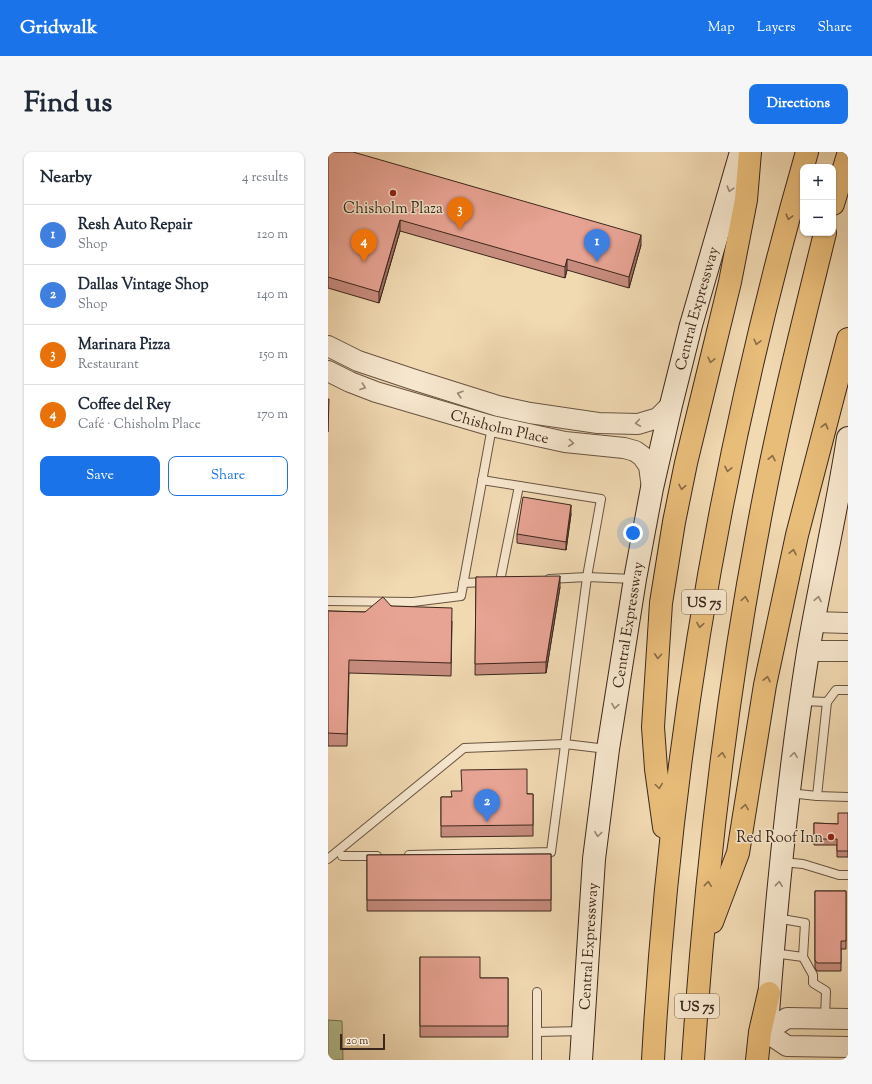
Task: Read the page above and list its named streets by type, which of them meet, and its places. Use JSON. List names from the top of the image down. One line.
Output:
{"streets":{"highway":["US 75"],"main road":["Central Expressway"],"street":["Chisholm Place"]},"crossings":[["Central Expressway","Chisholm Place"]],"places":["Chisholm Plaza","Red Roof Inn"],"scale_bar":"20 m","page":{"header":"Gridwalk","nav":["Map","Layers","Share"],"title":"Find us","buttons":["Directions",["Save","Share"]],"heading":["Nearby","4 results"],"map_buttons":["+","−"],"pins":["3","1","4","2"],"list":[{"mark":"1","name":"Resh Auto Repair","note":"Shop","value":"120 m"},{"mark":"2","name":"Dallas Vintage Shop","note":"Shop","value":"140 m"},{"mark":"3","name":"Marinara Pizza","note":"Restaurant","value":"150 m"},{"mark":"4","name":"Coffee del Rey","note":"Café · Chisholm Place","value":"170 m"}],"scale":"20 m"}}
